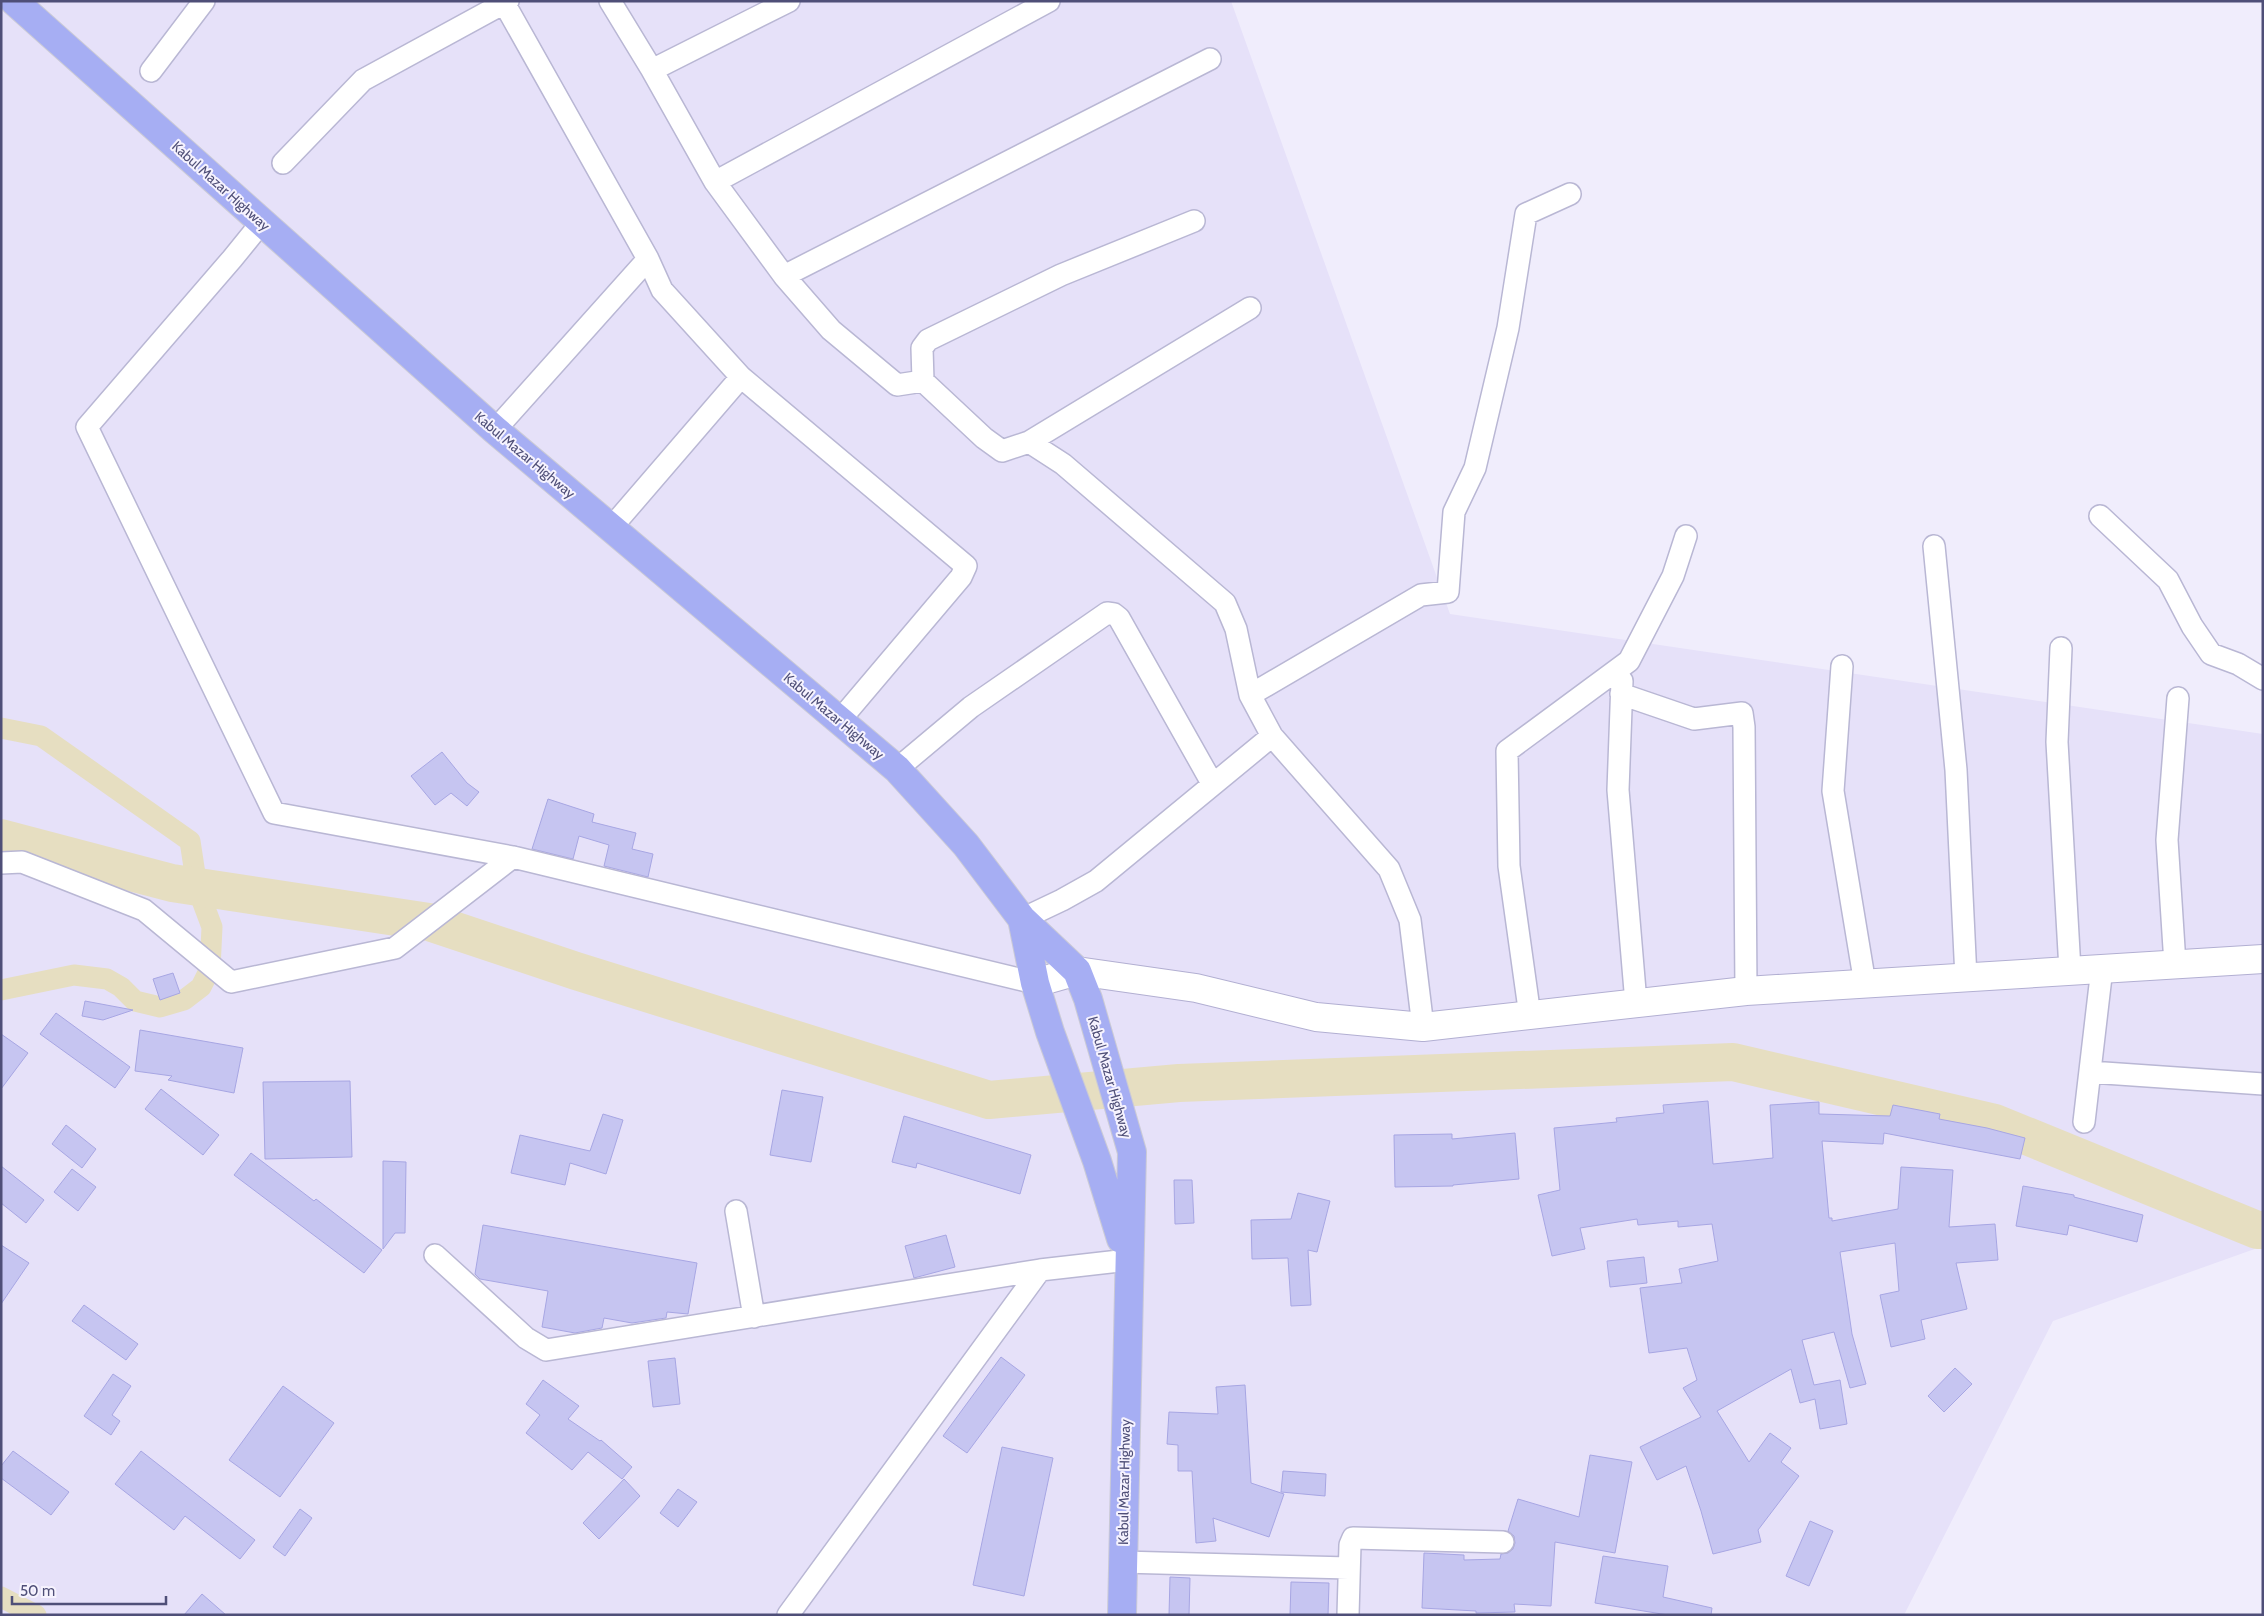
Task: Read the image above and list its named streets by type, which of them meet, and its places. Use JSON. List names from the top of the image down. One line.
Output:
{"streets":{"highway":["Kabul Mazar Highway"]},"scale_bar":"50 m"}
